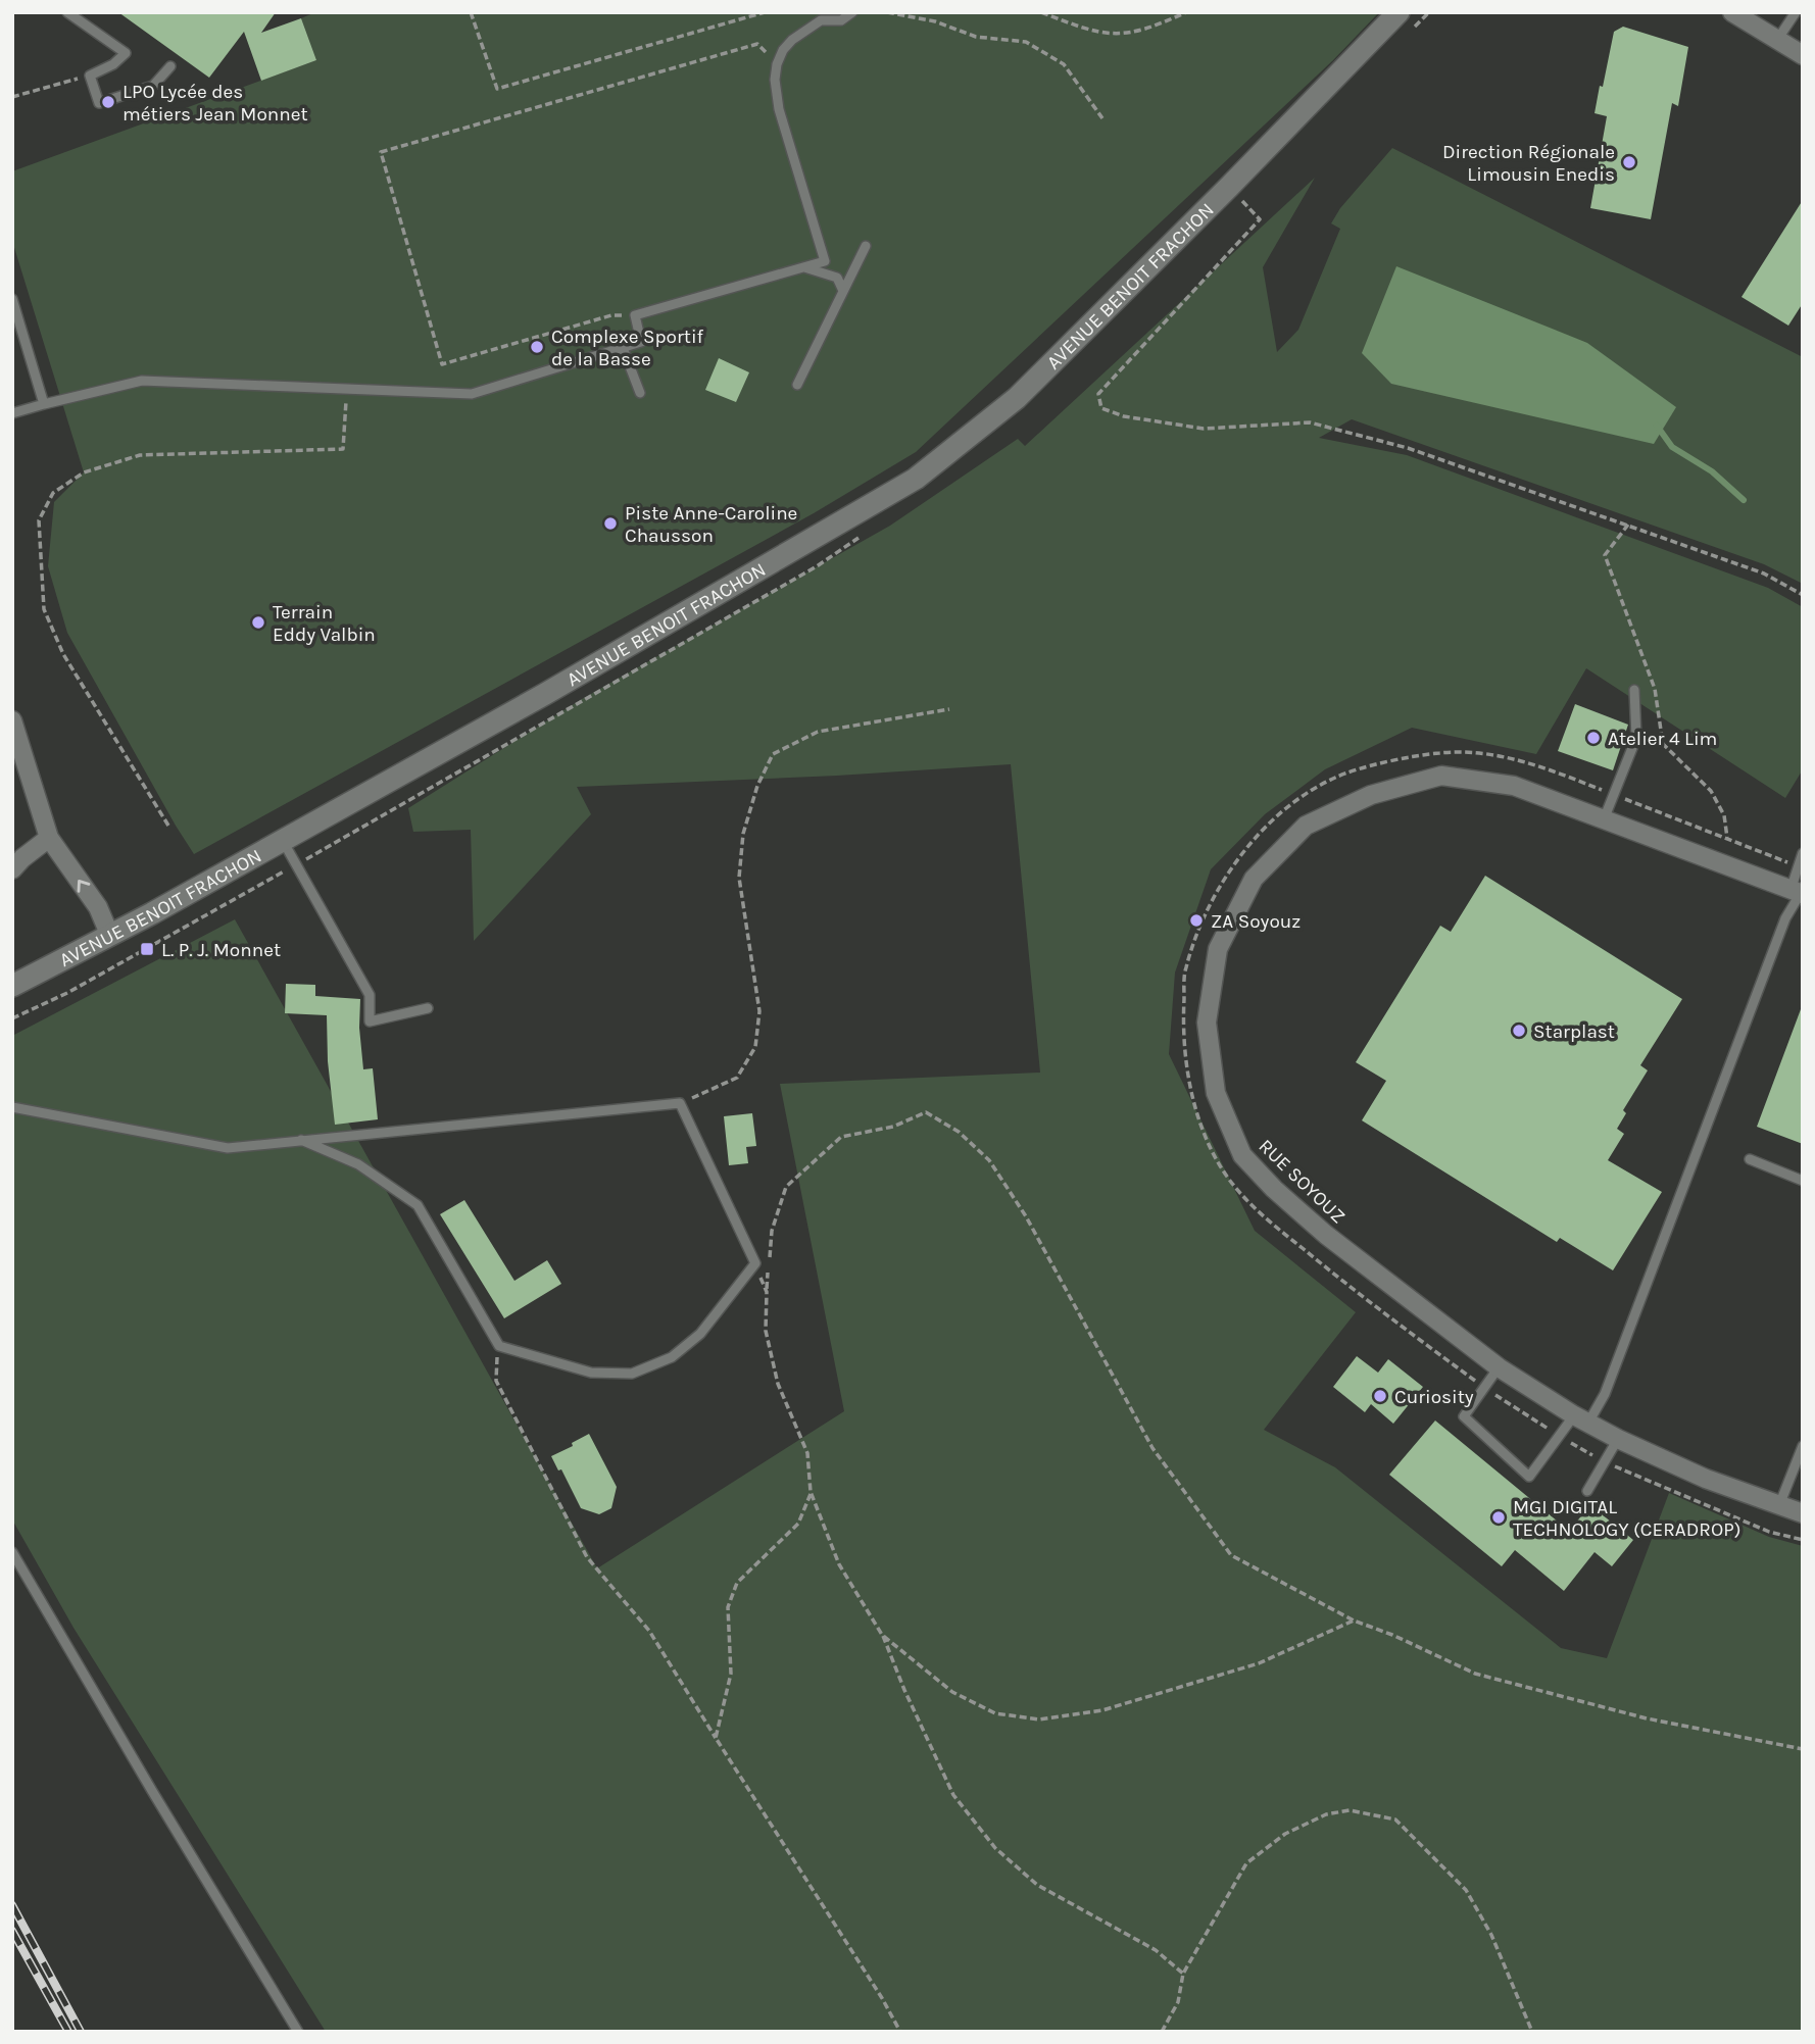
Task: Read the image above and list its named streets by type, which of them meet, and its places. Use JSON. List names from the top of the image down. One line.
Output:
{"streets":{"main road":["AVENUE BENOIT FRACHON"],"street":["RUE SOYOUZ"]},"places":{"other":["LPO Lycée des métiers Jean Monnet","Direction Régionale Limousin Enedis","Complexe Sportif de la Basse","Piste Anne-Caroline Chausson","Terrain Eddy Valbin","Atelier 4 Lim","ZA Soyouz","Starplast","Curiosity","MGI DIGITAL TECHNOLOGY (CERADROP)"],"transit":["L. P. J. Monnet"]}}
